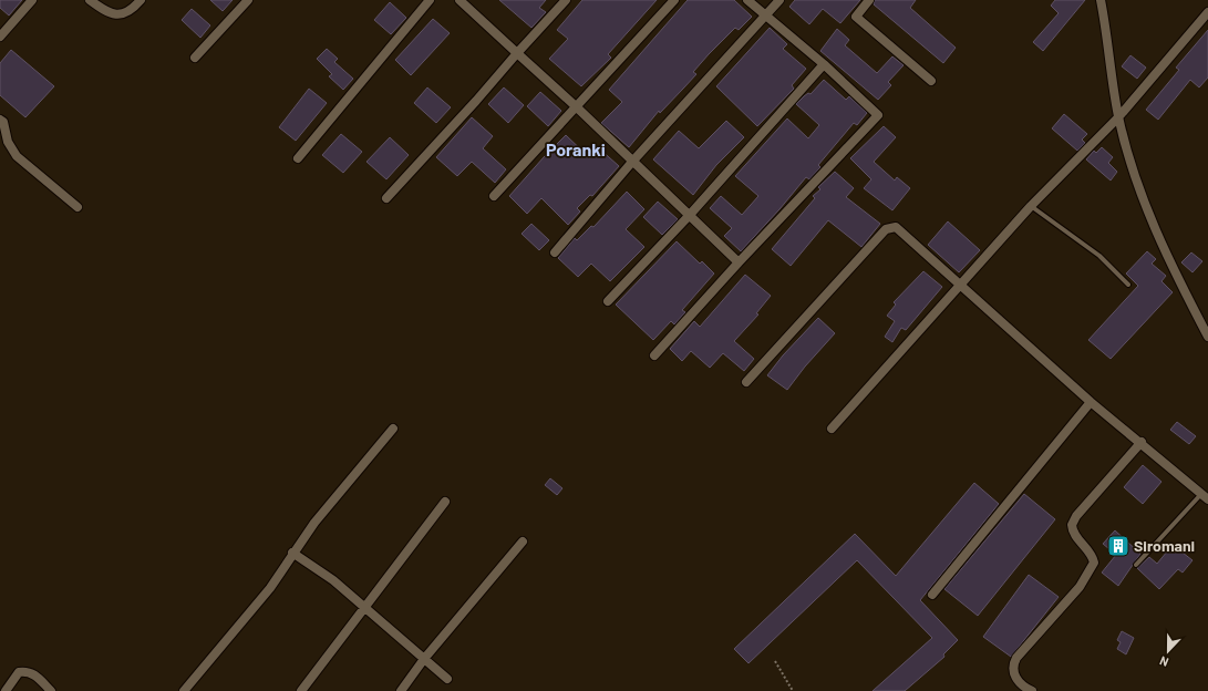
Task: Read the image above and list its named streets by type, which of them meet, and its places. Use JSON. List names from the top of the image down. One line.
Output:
{"districts":["Poranki"],"places":{"building":["Siromani"]},"north":"bottom"}
